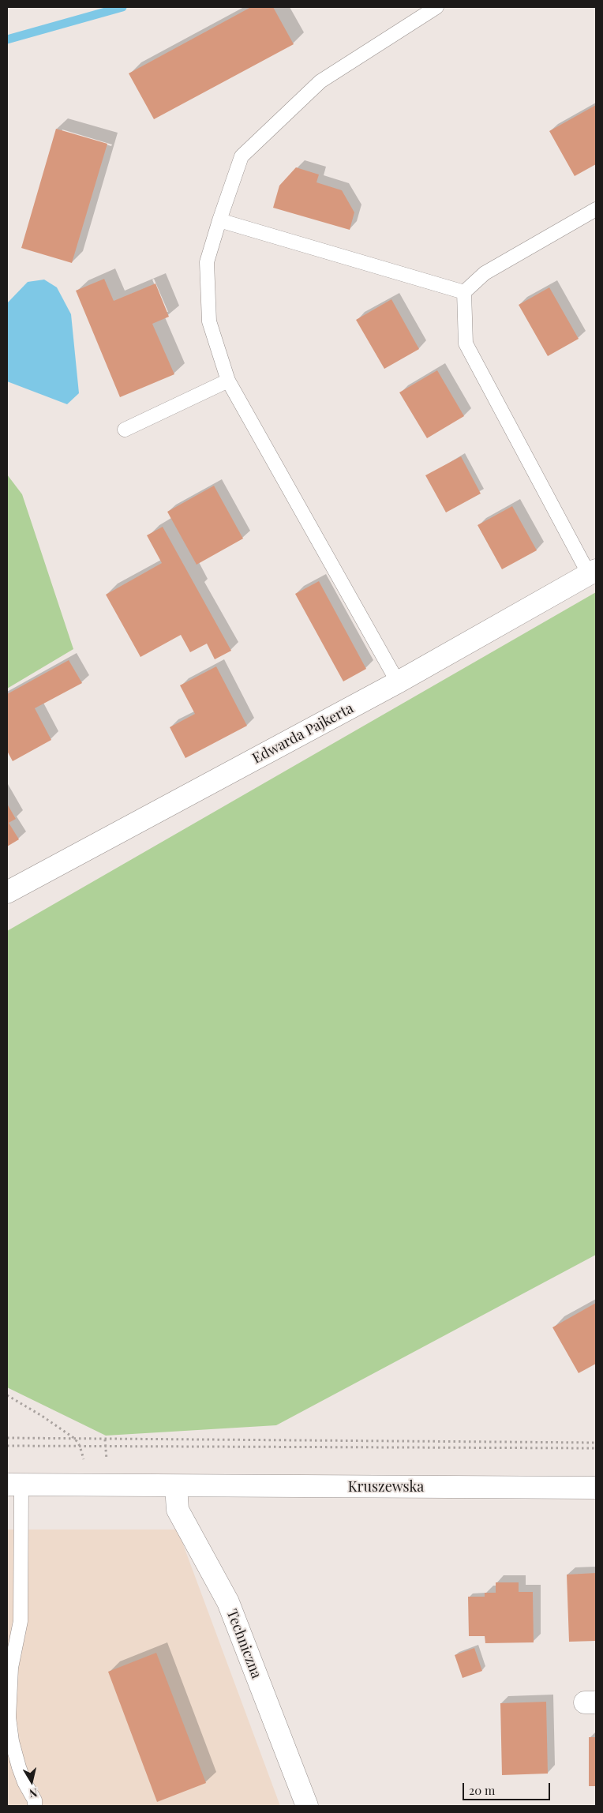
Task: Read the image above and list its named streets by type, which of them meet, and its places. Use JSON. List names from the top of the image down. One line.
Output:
{"streets":{"street":["Edwarda Pajkerta","Kruszewska","Techniczna"]},"crossings":[["Kruszewska","Techniczna"]],"scale_bar":"20 m","north":"bottom"}
